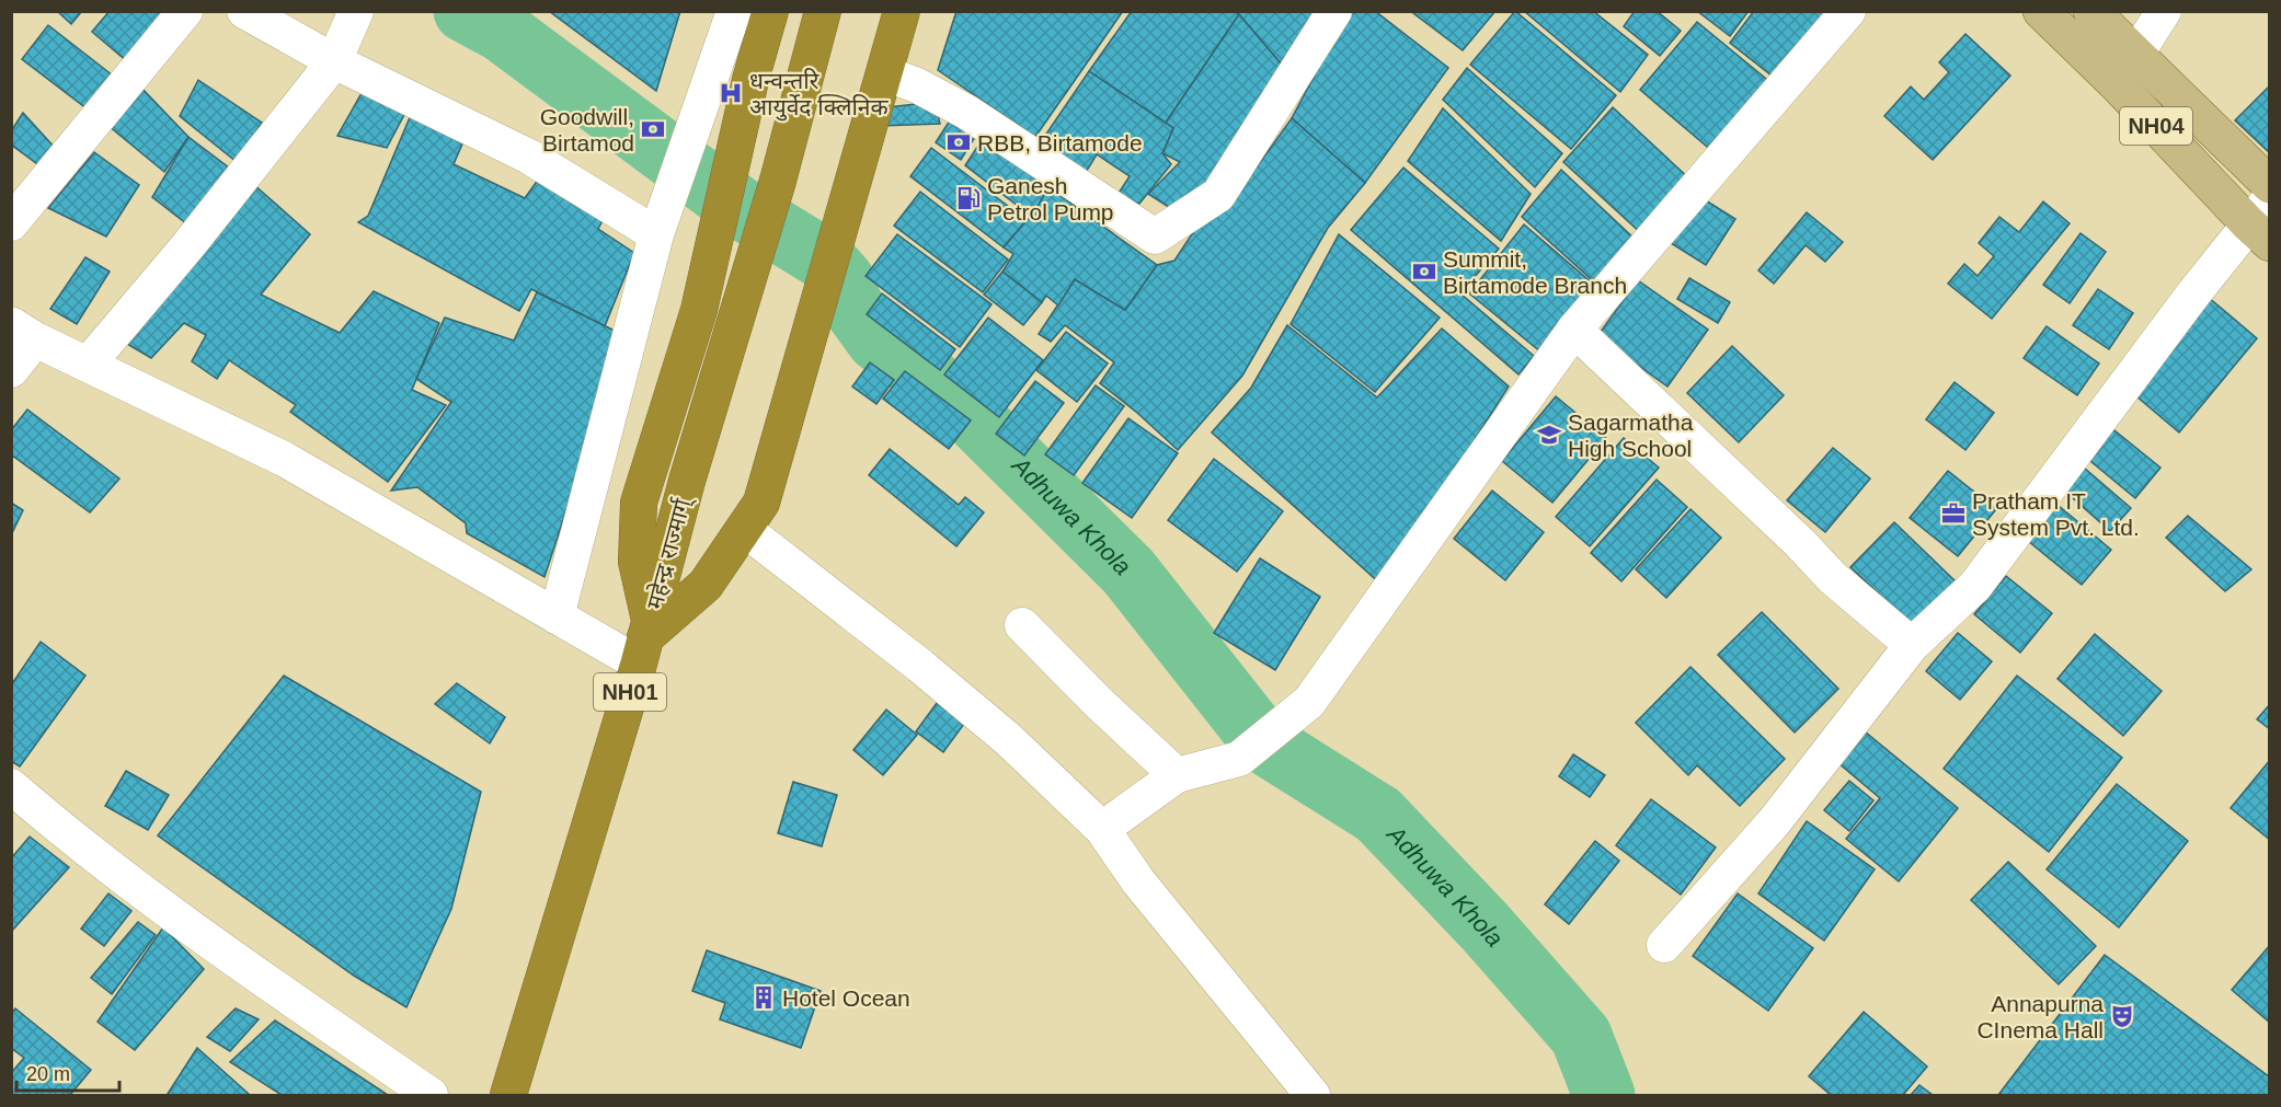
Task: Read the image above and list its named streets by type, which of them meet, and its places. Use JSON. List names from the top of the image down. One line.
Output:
{"streets":{"highway":["महेन्द्र राज्मार्ग्","NH01"],"main road":["NH04"]},"water":["Adhuwa Khola"],"places":{"hospital":["धन्वन्तरि आयुर्वेद क्लिनिक"],"bank":["Goodwill, Birtamod","RBB, Birtamode","Summit, Birtamode Branch"],"fuel station":["Ganesh Petrol Pump"],"school or university":["Sagarmatha High School"],"office":["Pratham IT System Pvt. Ltd."],"building":["Hotel Ocean"],"theatre":["Annapurna CInema Hall"]},"scale_bar":"20 m"}
